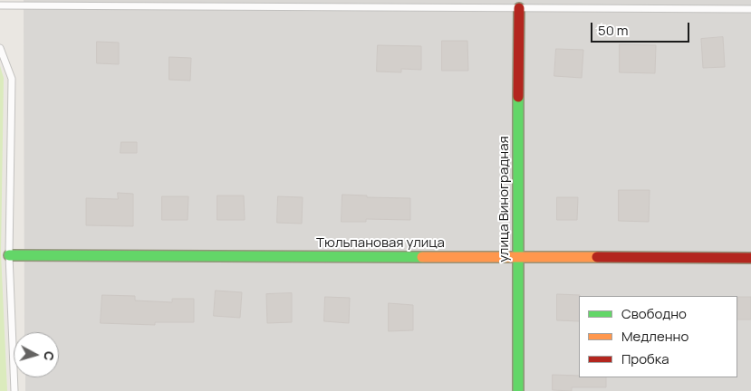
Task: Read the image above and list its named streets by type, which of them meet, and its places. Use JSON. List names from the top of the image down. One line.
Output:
{"streets":{"street":["улица Виноградная","Тюльпановая улица"]},"crossings":[["улица Виноградная","Тюльпановая улица"]],"legend":["Свободно","Медленно","Пробка"],"scale_bar":"50 m","north":"right"}
